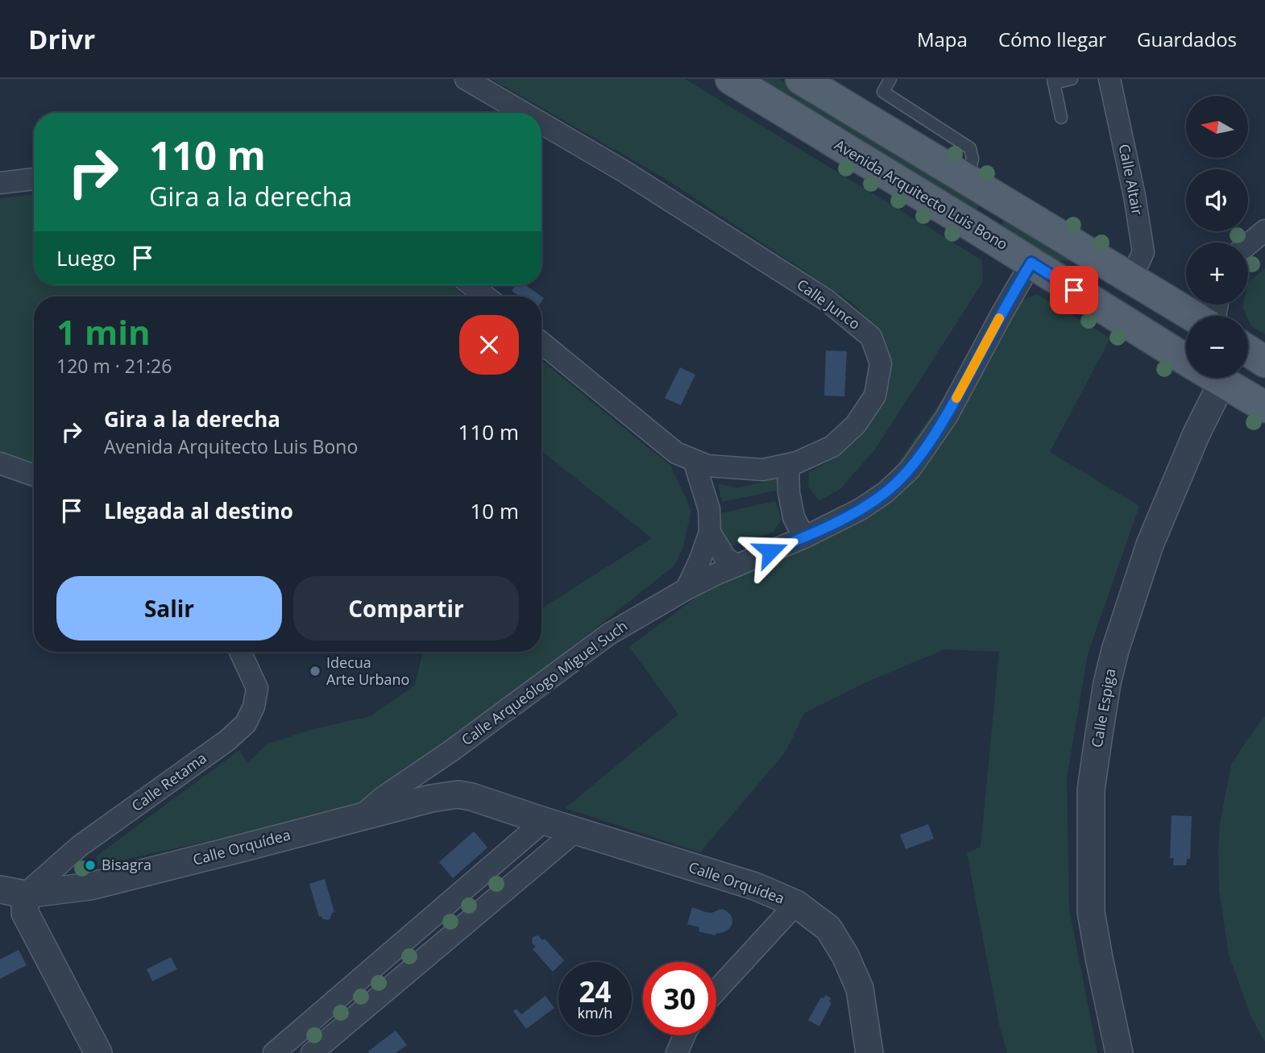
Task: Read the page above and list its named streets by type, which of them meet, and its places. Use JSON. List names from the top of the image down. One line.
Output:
{"streets":{"main road":["Avenida Arquitecto Luis Bono"],"street":["Calle Altair","Calle Junco","Calle Arqueólogo Miguel Such","Calle Espiga","Calle Retama","Calle Orquídea"]},"crossings":[["Avenida Arquitecto Luis Bono","Calle Arqueólogo Miguel Such"],["Calle Arqueólogo Miguel Such","Calle Orquídea"],["Calle Retama","Calle Orquídea"]],"places":["Idecua Arte Urbano","Bisagra"],"north":"left","page":{"header":"Drivr","nav":["Mapa","Cómo llegar","Guardados"],"map_buttons":["+","−"],"turn":["110 m","Gira a la derecha"],"then":"Luego","heading":["1 min","120 m · 21:26"],"list":[{"name":"Gira a la derecha","note":"Avenida Arquitecto Luis Bono","value":"110 m"},{"name":"Llegada al destino","value":"10 m"}],"buttons":["Salir","Compartir"],"speed":"24 km/h","limit":"30"}}
